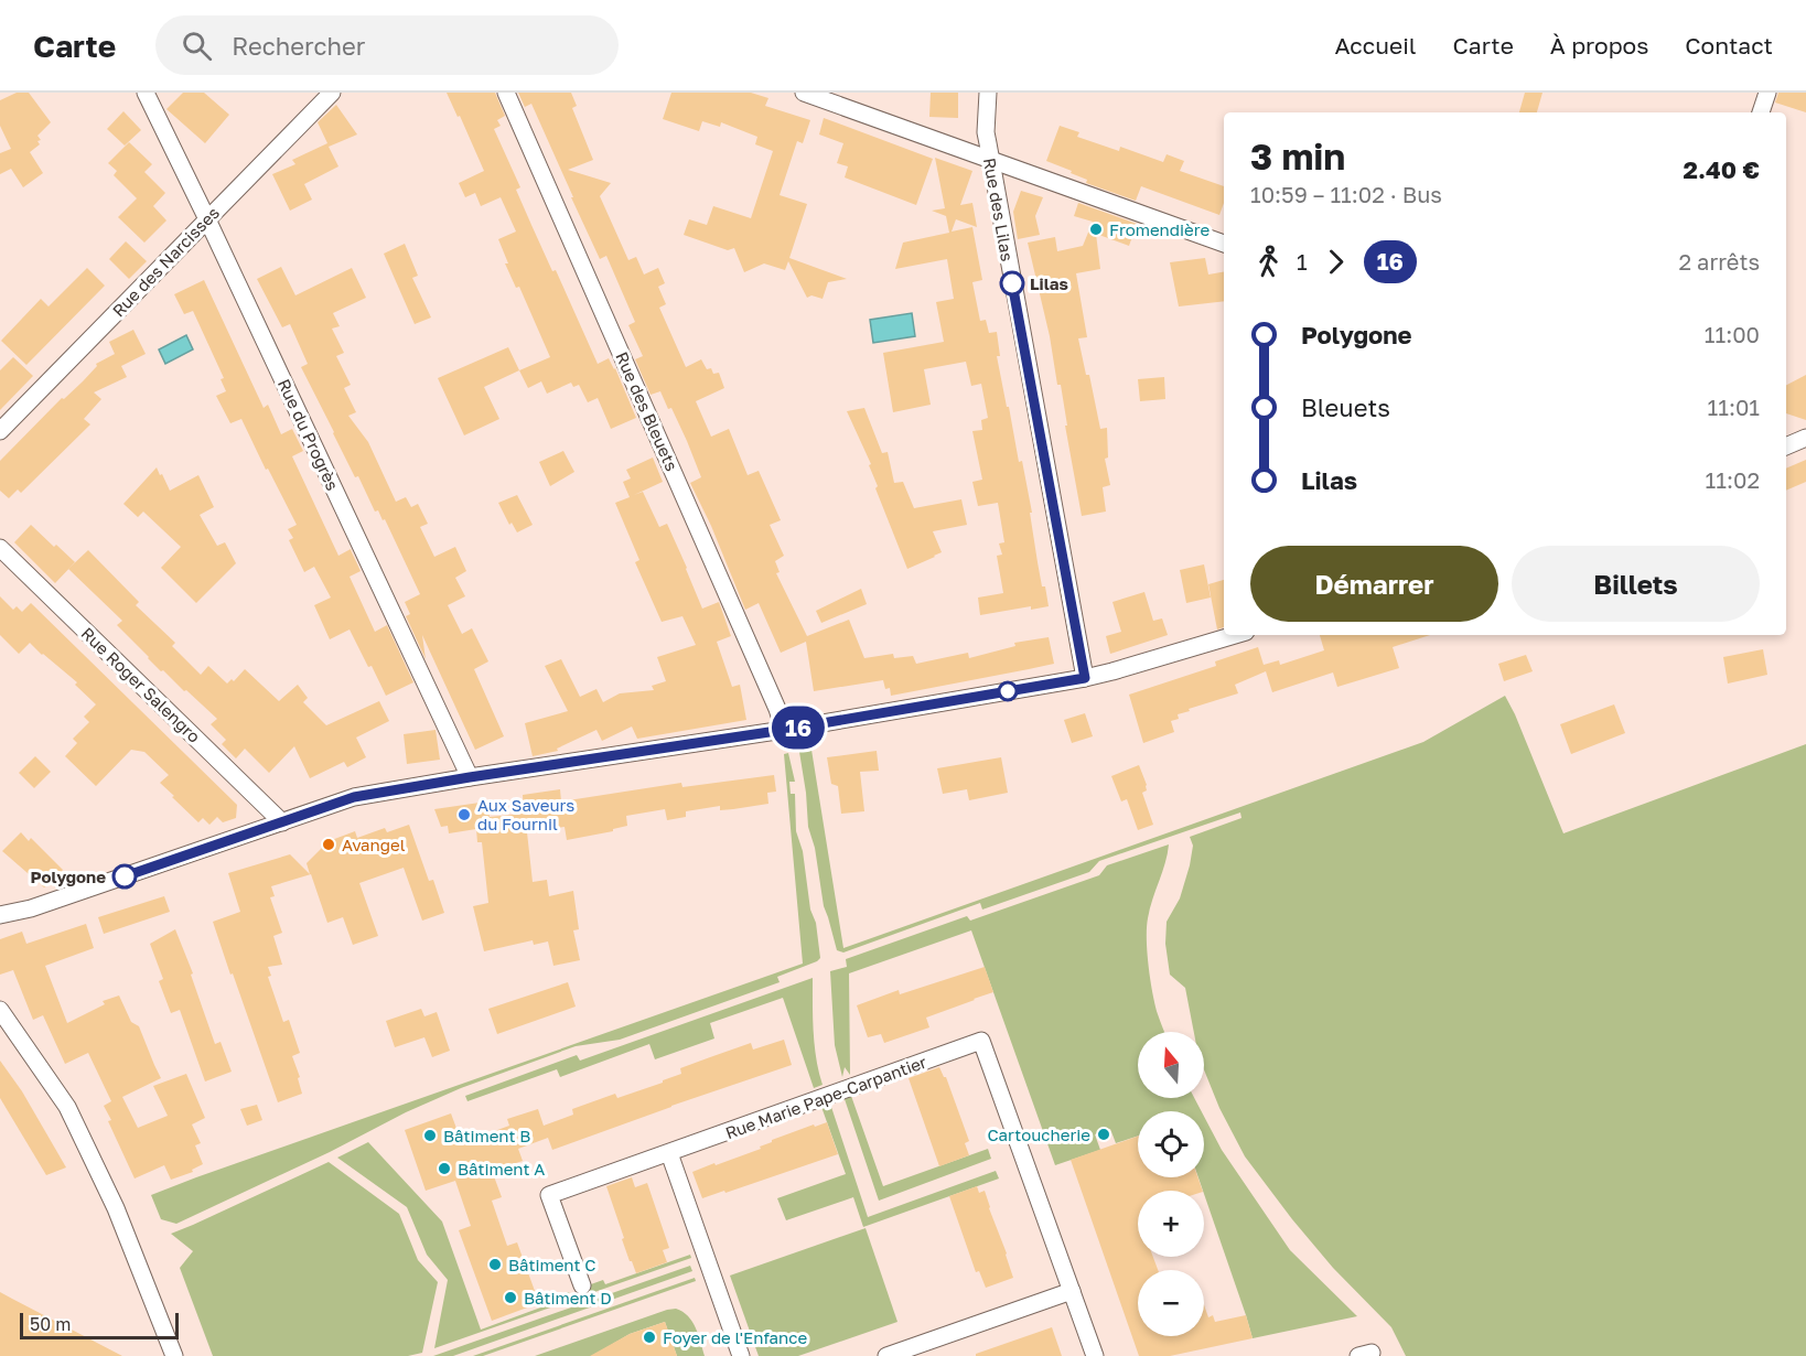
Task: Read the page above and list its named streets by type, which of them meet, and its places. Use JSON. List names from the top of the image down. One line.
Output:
{"streets":{"street":["Rue des Lilas","Rue des Narcisses","Rue des Bleuets","Rue du Progrès","Rue Roger Salengro","Rue Marie Pape-Carpantier"]},"crossings":[["Rue des Narcisses","Rue du Progrès"]],"places":["Fromendière","Lilas","Aux Saveurs du Fournil","Avangel","Polygone","Cartoucherie","Bâtiment B","Bâtiment A","Bâtiment C","Bâtiment D","Foyer de l'Enfance"],"lines":["bus line 16"],"scale_bar":"50 m","north":"top","page":{"header":"Carte","search":"Rechercher","nav":["Accueil","Carte","À propos","Contact"],"on_map":"16","heading":["3 min","10:59 – 11:02 · Bus","2.40 €"],"legs":["1","16","2 arrêts"],"list":[{"name":"Polygone","value":"11:00"},{"name":"Bleuets","value":"11:01"},{"name":"Lilas","value":"11:02"}],"buttons":["Démarrer","Billets"],"map_buttons":["+","−"],"scale":"50 m"}}
